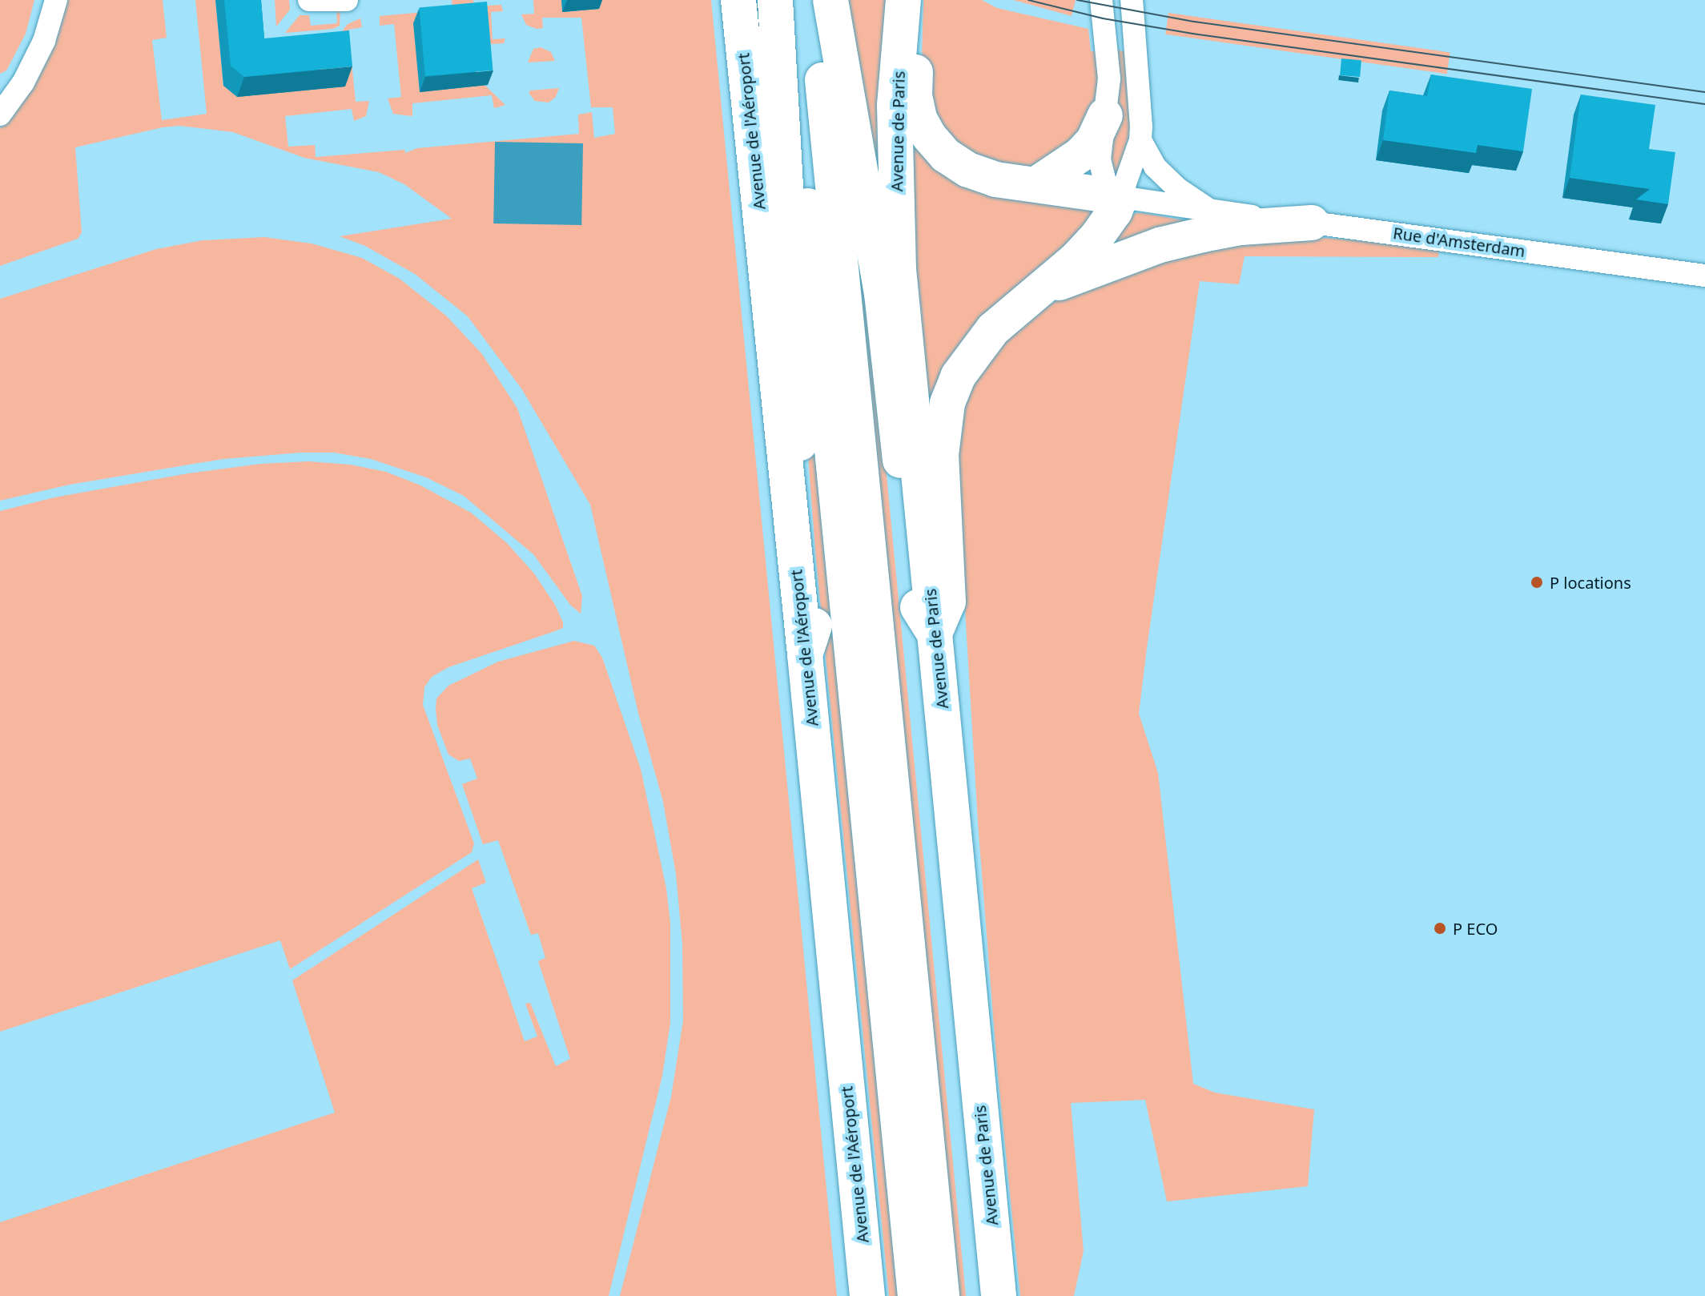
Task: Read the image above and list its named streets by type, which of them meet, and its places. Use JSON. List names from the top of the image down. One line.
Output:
{"streets":{"highway":["Avenue de l'Aéroport","Avenue de Paris"],"street":["Rue d'Amsterdam"]},"places":["P locations","P ECO"]}
